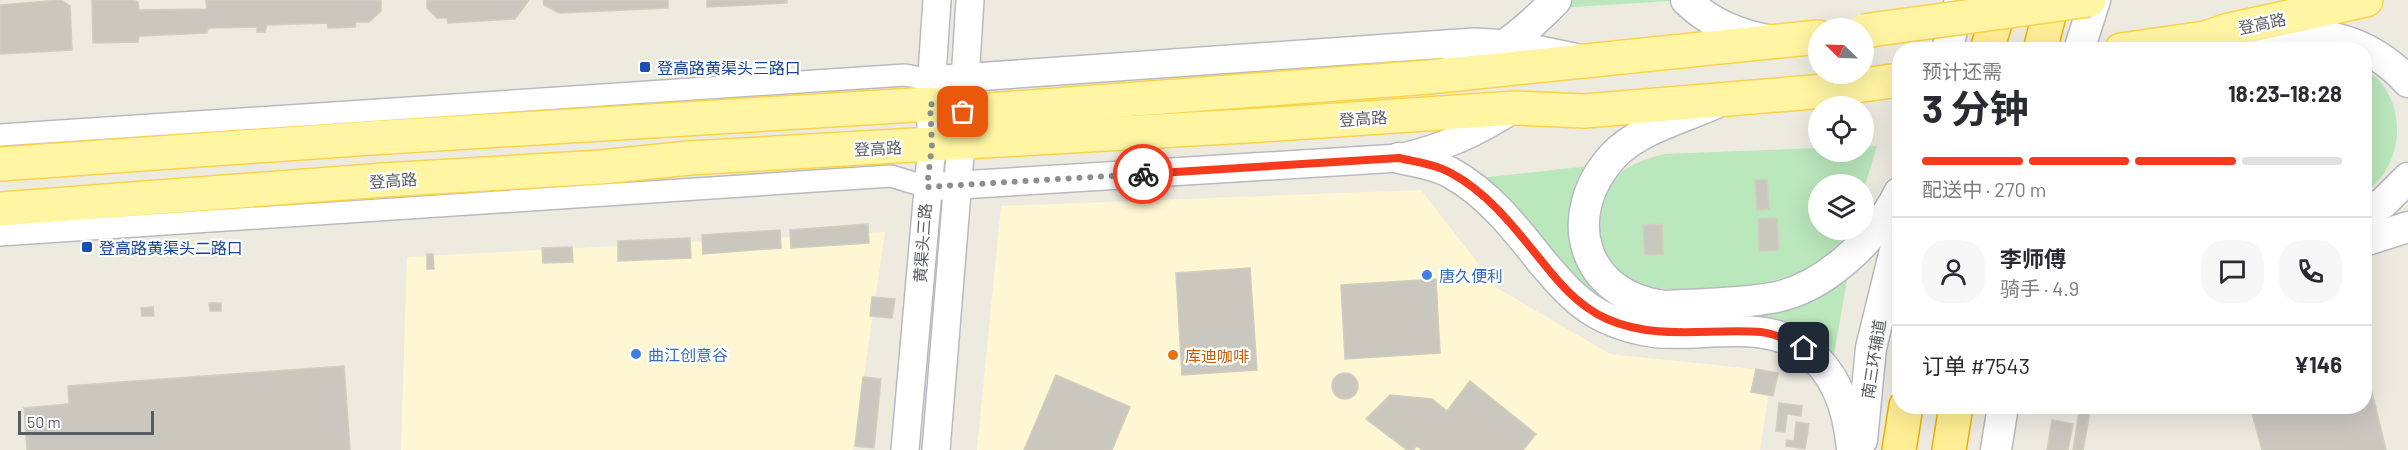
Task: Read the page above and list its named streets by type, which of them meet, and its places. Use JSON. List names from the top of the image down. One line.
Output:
{"streets":{"main road":["登高路","南三环辅道"],"street":["黄渠头三路"]},"crossings":[["登高路","黄渠头三路"]],"places":{"transit":["登高路黄渠头三路口","登高路黄渠头二路口"],"other":["唐久便利","曲江创意谷","库迪咖啡"]},"scale_bar":"50 m","north":"top left","page":{"heading":["3 分钟","预计还需","18:23–18:28"],"panel":["李师傅","骑手 · 4.9","订单 #7543","¥146"],"bar":"配送中 · 270 m","scale":"50 m"}}
